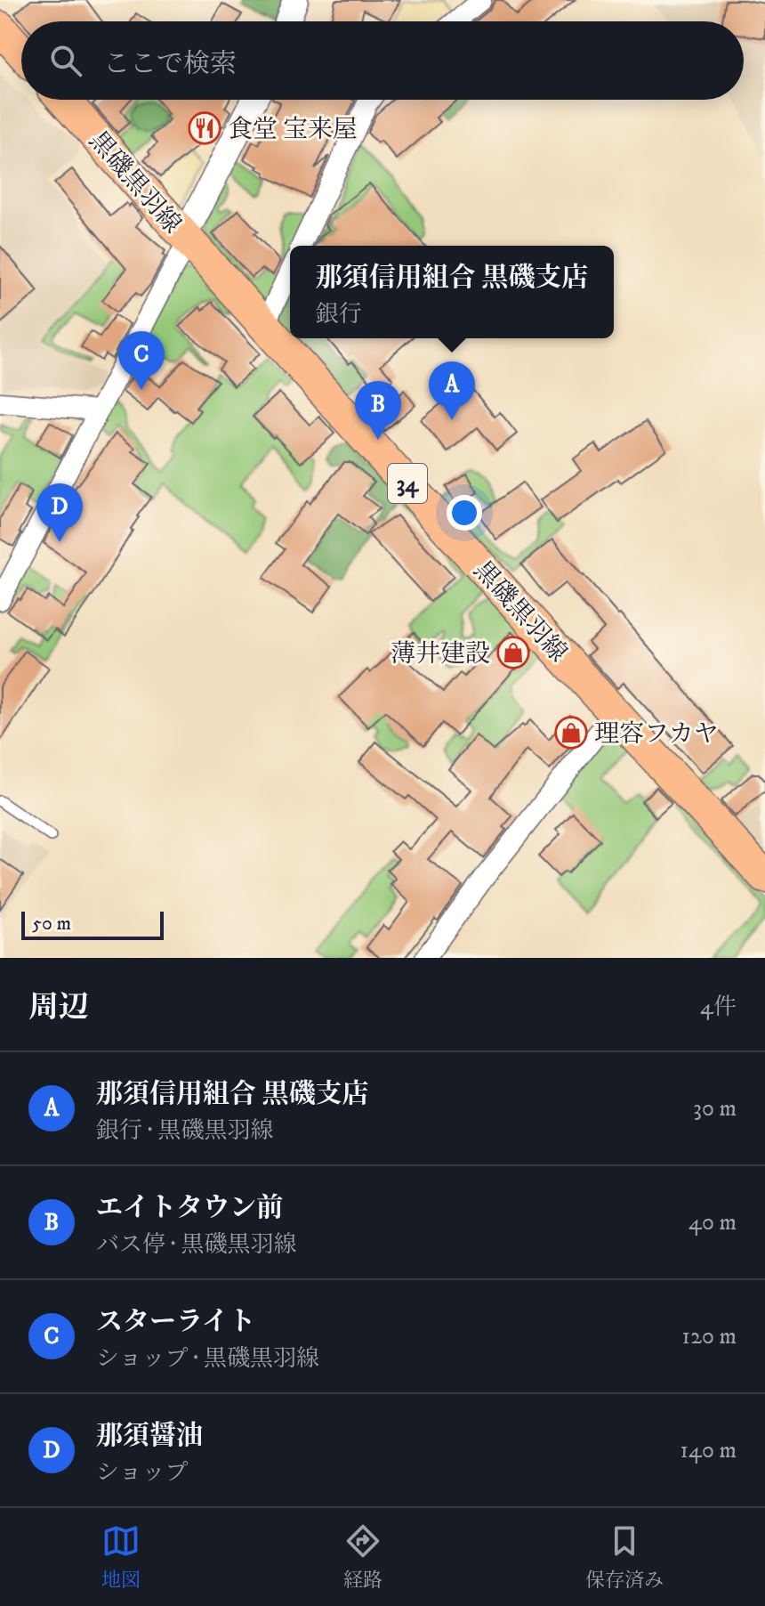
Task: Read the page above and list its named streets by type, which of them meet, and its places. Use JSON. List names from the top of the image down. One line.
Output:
{"streets":{"main road":["黒磯黒羽線","34"]},"places":{"restaurant":["食堂 宝来屋"],"shop":["薄井建設","理容フカヤ"]},"scale_bar":"50 m","page":{"search":"ここで検索","popup":["那須信用組合 黒磯支店","銀行"],"pins":["C","A","B","D"],"scale":"50 m","heading":["周辺","4件"],"list":[{"mark":"A","name":"那須信用組合 黒磯支店","note":"銀行 · 黒磯黒羽線","value":"30 m"},{"mark":"B","name":"エイトタウン前","note":"バス停 · 黒磯黒羽線","value":"40 m"},{"mark":"C","name":"スターライト","note":"ショップ · 黒磯黒羽線","value":"120 m"},{"mark":"D","name":"那須醤油","note":"ショップ","value":"140 m"}],"nav":["地図","経路","保存済み"]}}
